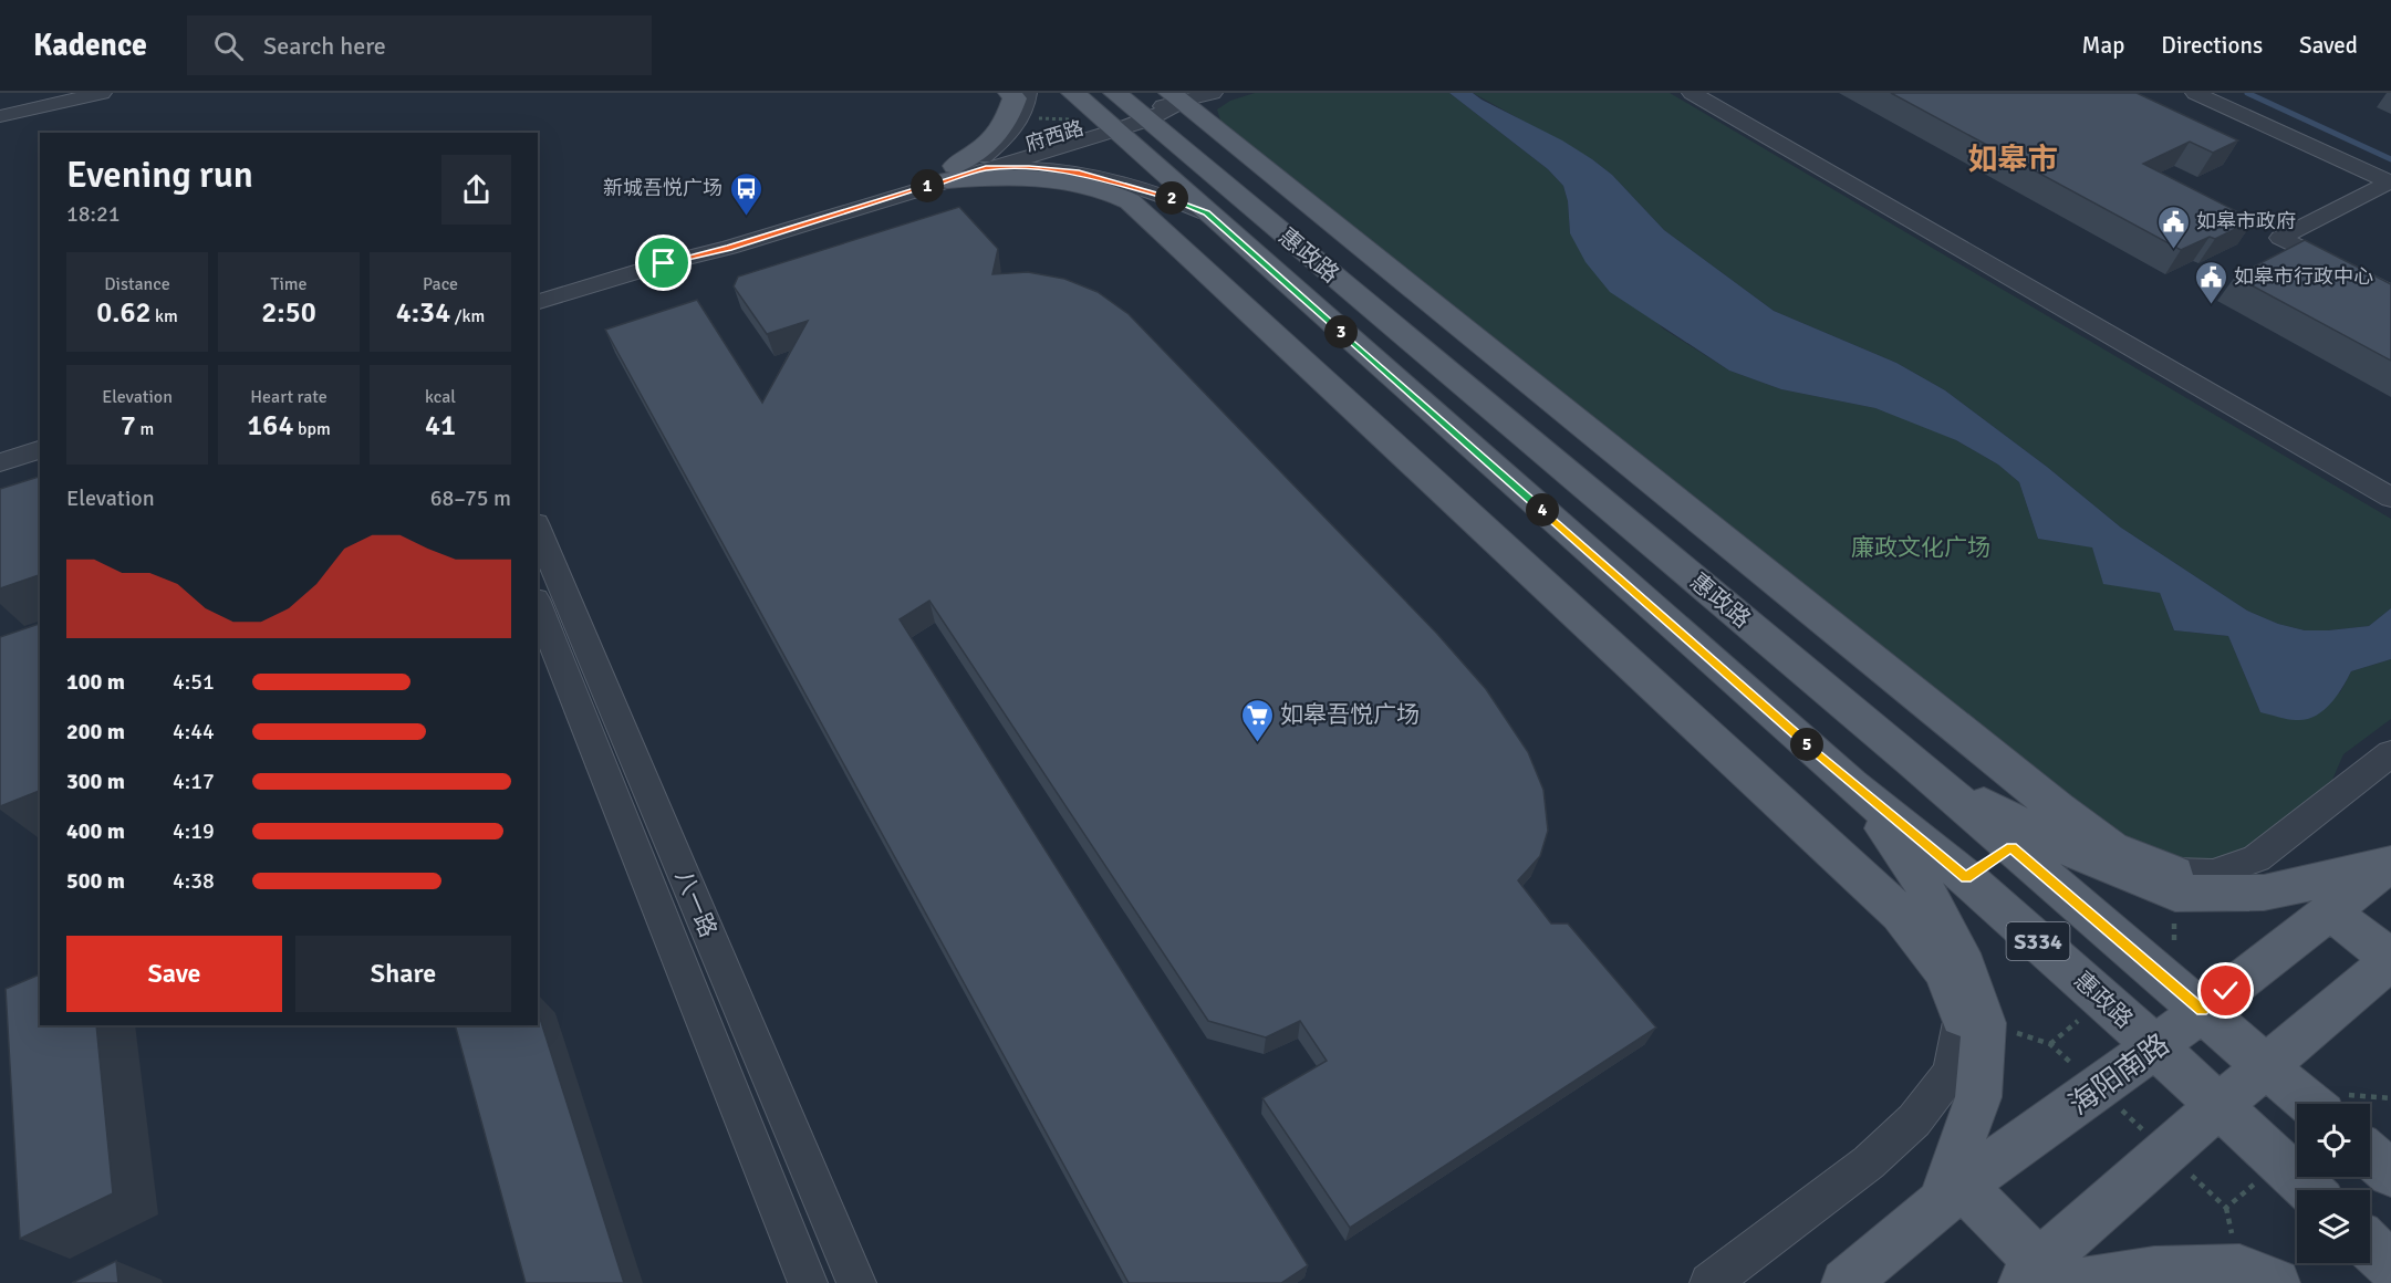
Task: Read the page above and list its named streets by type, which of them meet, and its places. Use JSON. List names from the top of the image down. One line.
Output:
{"streets":{"main road":["惠政路","S334","海阳南路"],"street":["府西路","八一路"]},"crossings":[["府西路","惠政路"],["惠政路","海阳南路"]],"districts":["如皋市"],"parks":["廉政文化广场"],"places":{"bus stop":["新城吾悦广场"],"public building":["如皋市政府","如皋市行政中心"],"supermarket":["如皋吾悦广场"]},"page":{"header":"Kadence","search":"Search here","nav":["Map","Directions","Saved"],"heading":["Evening run","18:21"],"pins":["1","2","3","4","5"],"stats":[["Distance","0.62 km"],["Time","2:50"],["Pace","4:34 /km"],["Elevation","7 m"],["Heart rate","164 bpm"],["kcal","41"]],"chart":["Elevation","68–75 m"],"list":[{"name":"100 m","note":"4:51"},{"name":"200 m","note":"4:44"},{"name":"300 m","note":"4:17"},{"name":"400 m","note":"4:19"},{"name":"500 m","note":"4:38"}],"buttons":["Save","Share"]}}
